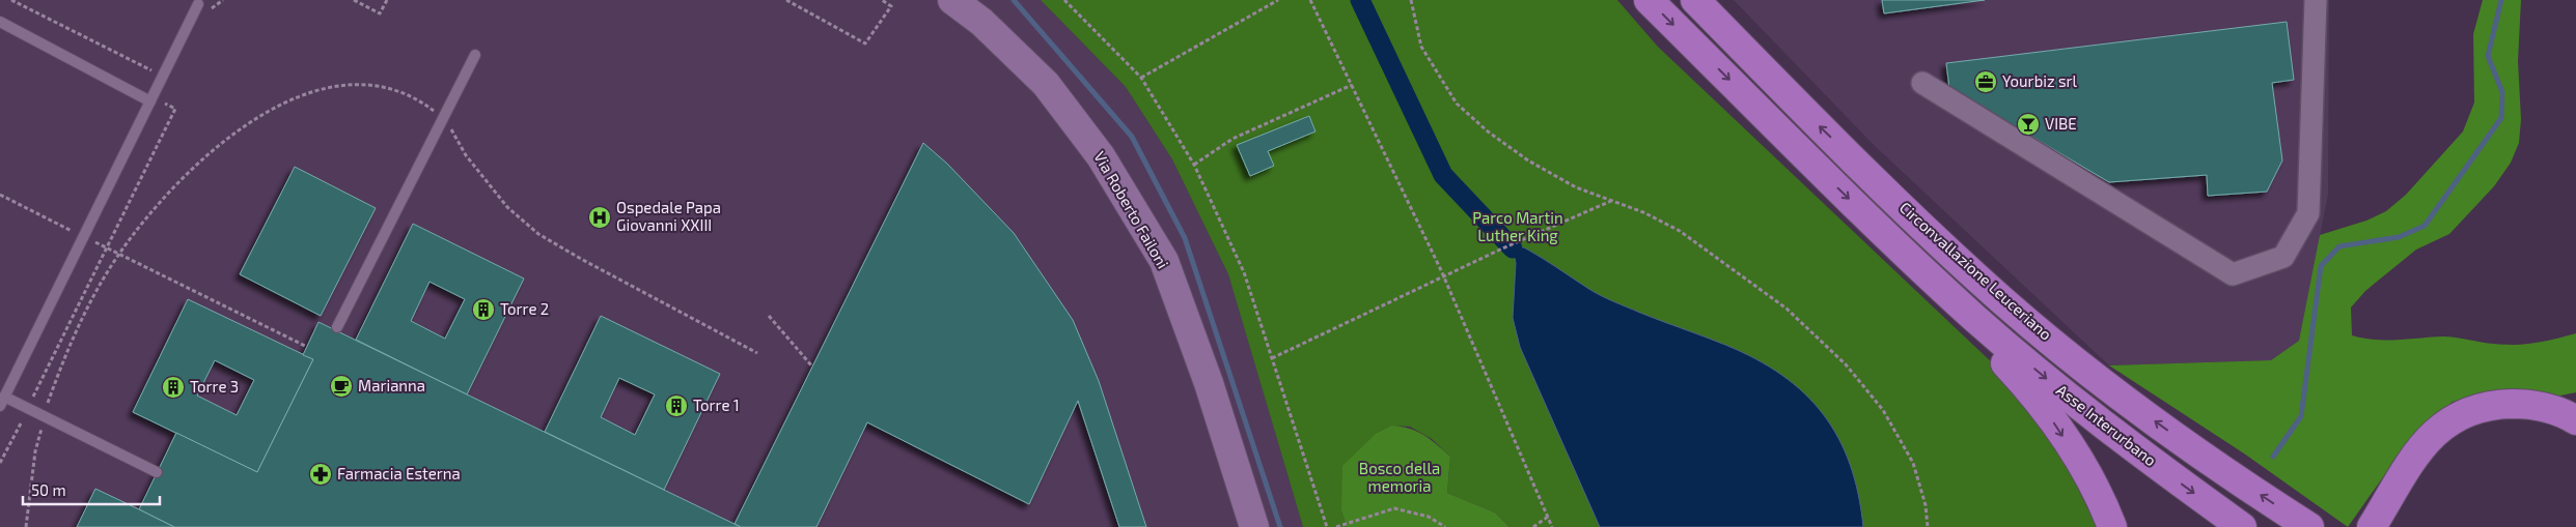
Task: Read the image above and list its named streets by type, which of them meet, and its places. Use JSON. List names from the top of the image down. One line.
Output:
{"streets":{"highway":["Circonvallazione Leuceriano","Asse Interurbano"],"street":["Via Roberto Failoni"]},"crossings":[["Circonvallazione Leuceriano","Asse Interurbano"]],"parks":["Parco Martin Luther King","Bosco della memoria"],"places":{"office":["Yourbiz srl"],"bar":["VIBE"],"hospital":["Ospedale Papa Giovanni XXIII"],"building":["Torre 2","Torre 3","Torre 1"],"cafe":["Marianna"],"pharmacy":["Farmacia Esterna"]},"scale_bar":"50 m"}
